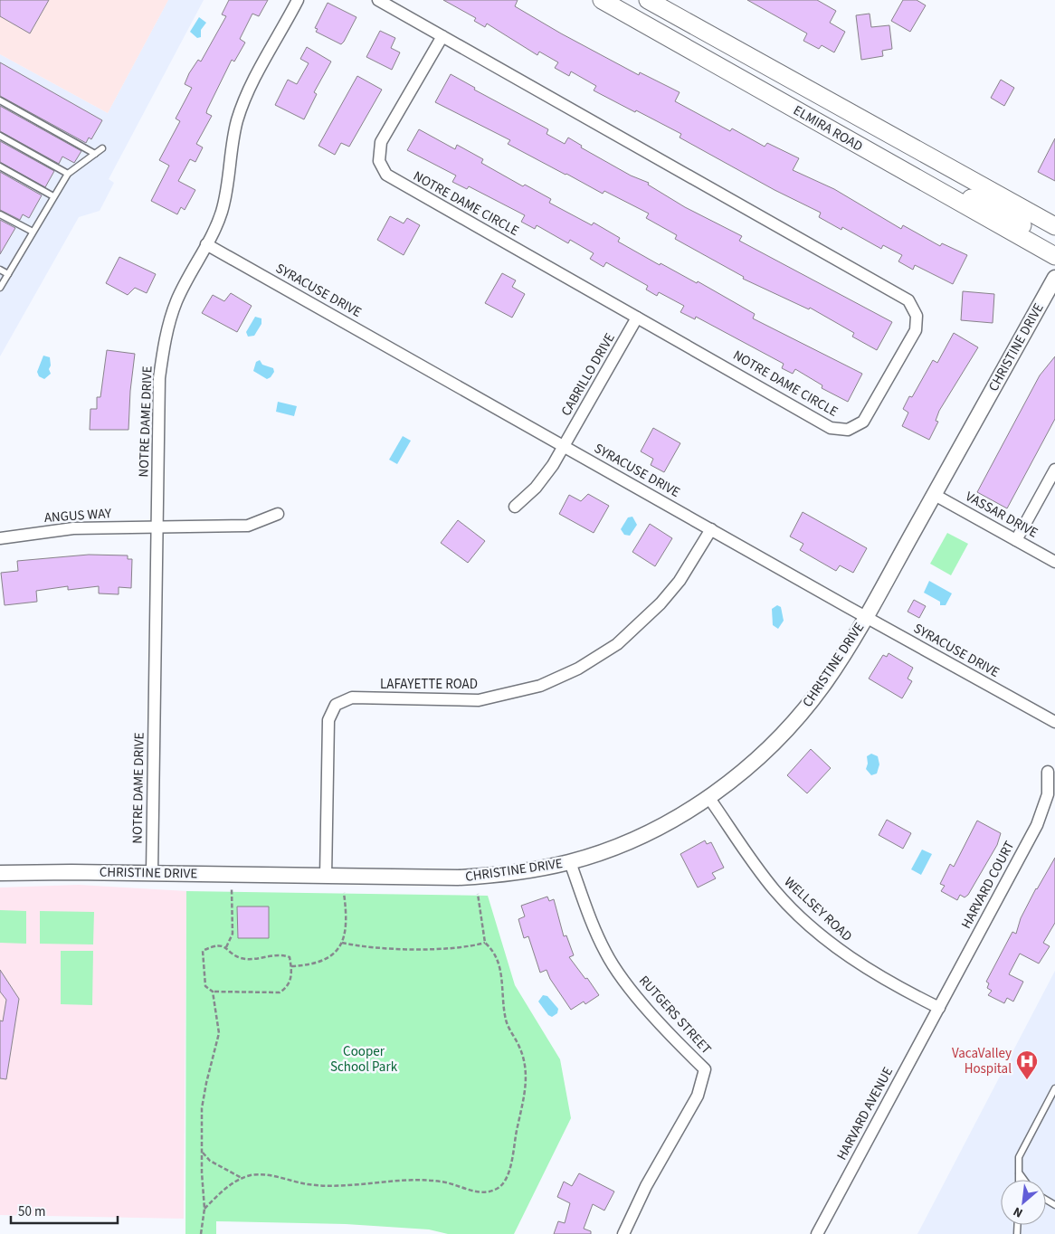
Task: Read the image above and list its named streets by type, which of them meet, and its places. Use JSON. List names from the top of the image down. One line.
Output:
{"streets":{"main road":["ELMIRA ROAD"],"street":["NOTRE DAME CIRCLE","SYRACUSE DRIVE","CHRISTINE DRIVE","CABRILLO DRIVE","NOTRE DAME DRIVE","VASSAR DRIVE","ANGUS WAY","LAFAYETTE ROAD","HARVARD COURT","WELLSEY ROAD","RUTGERS STREET","HARVARD AVENUE"]},"crossings":[["NOTRE DAME CIRCLE","CABRILLO DRIVE"],["SYRACUSE DRIVE","CHRISTINE DRIVE"],["SYRACUSE DRIVE","CABRILLO DRIVE"],["SYRACUSE DRIVE","NOTRE DAME DRIVE"],["SYRACUSE DRIVE","LAFAYETTE ROAD"],["CHRISTINE DRIVE","NOTRE DAME DRIVE"],["CHRISTINE DRIVE","VASSAR DRIVE"],["CHRISTINE DRIVE","LAFAYETTE ROAD"],["CHRISTINE DRIVE","WELLSEY ROAD"],["CHRISTINE DRIVE","RUTGERS STREET"],["NOTRE DAME DRIVE","ANGUS WAY"],["HARVARD COURT","WELLSEY ROAD"],["HARVARD COURT","HARVARD AVENUE"],["WELLSEY ROAD","HARVARD AVENUE"]],"parks":["Cooper School Park"],"places":{"hospital":["VacaValley Hospital"]},"scale_bar":"50 m","north":"bottom left"}
